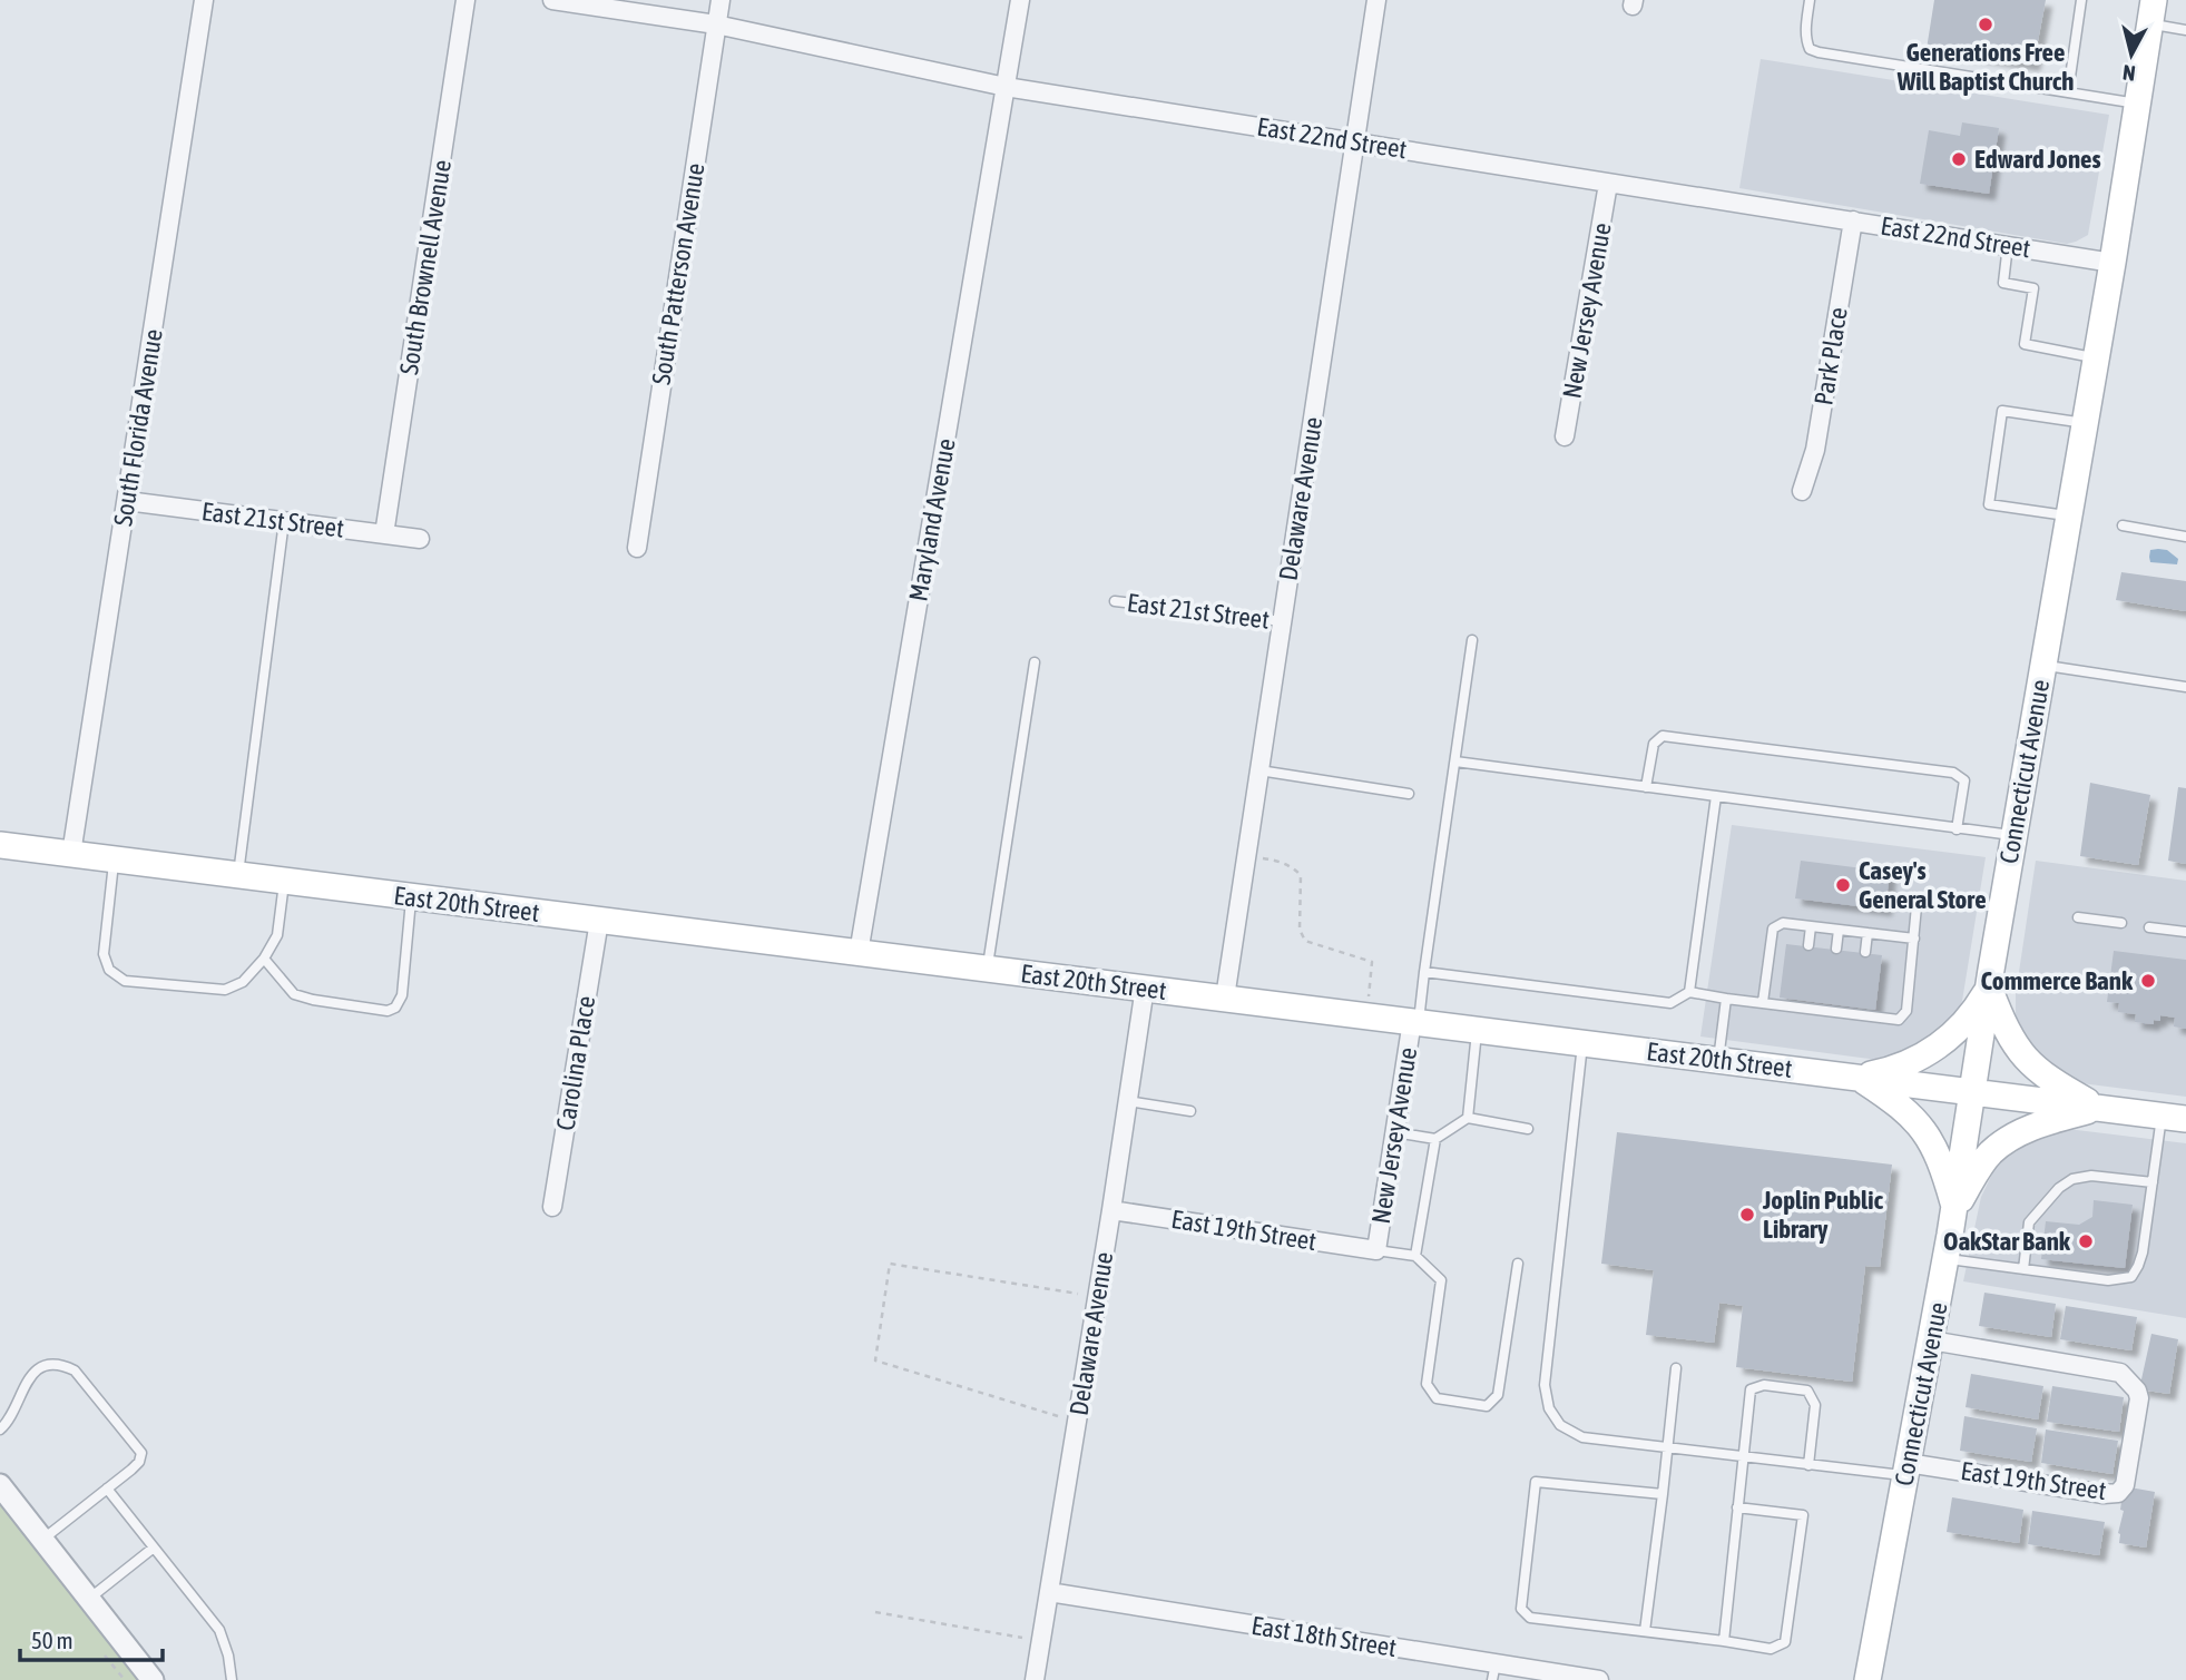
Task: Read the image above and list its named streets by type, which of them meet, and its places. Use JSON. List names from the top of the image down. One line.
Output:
{"streets":{"main road":["Connecticut Avenue","East 20th Street"],"street":["East 22nd Street","South Brownell Avenue","South Patterson Avenue","New Jersey Avenue","Park Place","South Florida Avenue","Delaware Avenue","East 21st Street","Maryland Avenue","Carolina Place","East 19th Street","East 18th Street"]},"crossings":[["East 22nd Street","South Patterson Avenue"],["East 22nd Street","New Jersey Avenue"],["East 22nd Street","Park Place"],["East 22nd Street","Delaware Avenue"],["East 22nd Street","Maryland Avenue"],["East 22nd Street","Connecticut Avenue"],["South Brownell Avenue","East 21st Street"],["New Jersey Avenue","East 20th Street"],["New Jersey Avenue","East 19th Street"],["South Florida Avenue","East 21st Street"],["South Florida Avenue","East 20th Street"],["Delaware Avenue","East 21st Street"],["Delaware Avenue","East 20th Street"],["Delaware Avenue","East 19th Street"],["Delaware Avenue","East 18th Street"],["Maryland Avenue","East 20th Street"],["Connecticut Avenue","East 20th Street"],["Connecticut Avenue","East 19th Street"],["East 20th Street","Carolina Place"]],"places":["Generations Free Will Baptist Church","Edward Jones","Casey's General Store","Commerce Bank","Joplin Public Library","OakStar Bank"],"scale_bar":"50 m","north":"bottom"}
